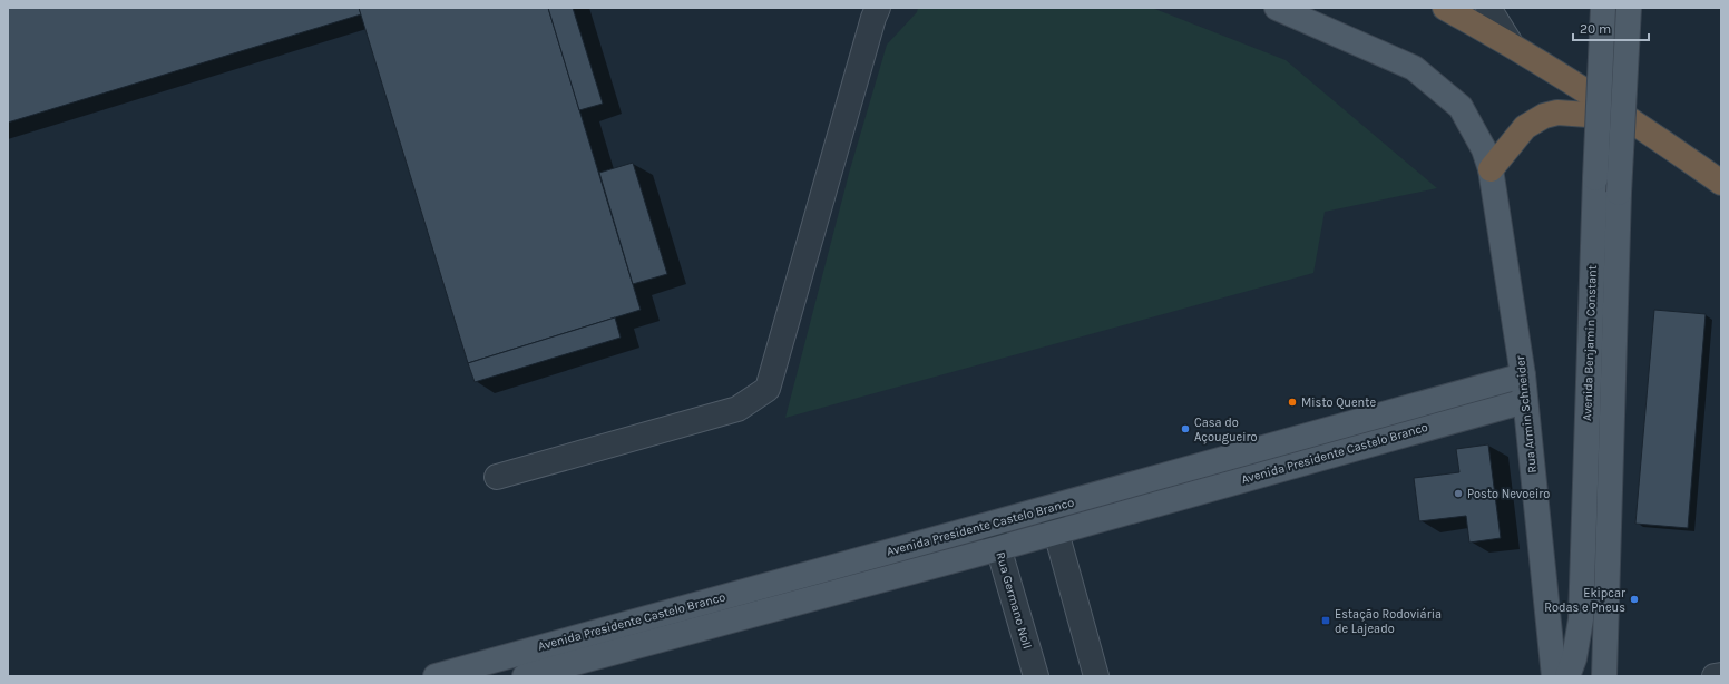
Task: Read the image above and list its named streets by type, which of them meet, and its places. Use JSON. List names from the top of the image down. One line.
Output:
{"streets":{"main road":["Avenida Benjamin Constant","Rua Armin Schneider","Avenida Presidente Castelo Branco"],"street":["Rua Germano Noll"]},"crossings":[["Avenida Benjamin Constant","Rua Armin Schneider"],["Rua Armin Schneider","Avenida Presidente Castelo Branco"],["Avenida Presidente Castelo Branco","Rua Germano Noll"]],"places":{"other":["Misto Quente","Casa do Açougueiro","Posto Nevoeiro","Ekipcar Rodas e Pneus"],"transit":["Estação Rodoviária de Lajeado"]},"scale_bar":"20 m"}
